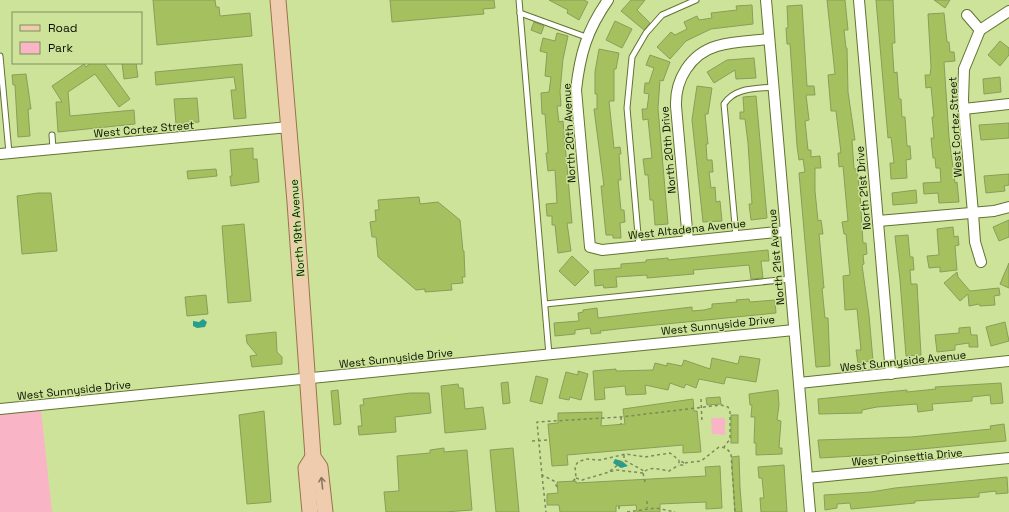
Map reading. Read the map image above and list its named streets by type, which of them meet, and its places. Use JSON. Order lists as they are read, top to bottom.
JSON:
{
  "streets": {
    "main road": ["North 19th Avenue"],
    "street": [
      "West Cortez Street",
      "North 20th Avenue",
      "North 20th Drive",
      "North 21st Drive",
      "West Altadena Avenue",
      "North 21st Avenue",
      "West Sunnyside Drive",
      "West Sunnyside Avenue",
      "West Poinsettia Drive"
    ]
  },
  "crossings": [
    ["West Cortez Street", "North 19th Avenue"],
    ["North 20th Avenue", "West Altadena Avenue"],
    ["North 20th Drive", "West Altadena Avenue"],
    ["North 20th Drive", "North 21st Avenue"],
    ["North 21st Drive", "West Sunnyside Avenue"],
    ["North 19th Avenue", "West Sunnyside Drive"],
    ["West Altadena Avenue", "North 21st Avenue"],
    ["North 21st Avenue", "West Sunnyside Drive"],
    ["North 21st Avenue", "West Sunnyside Avenue"],
    ["North 21st Avenue", "West Poinsettia Drive"]
  ],
  "legend": ["Road", "Park"]
}
